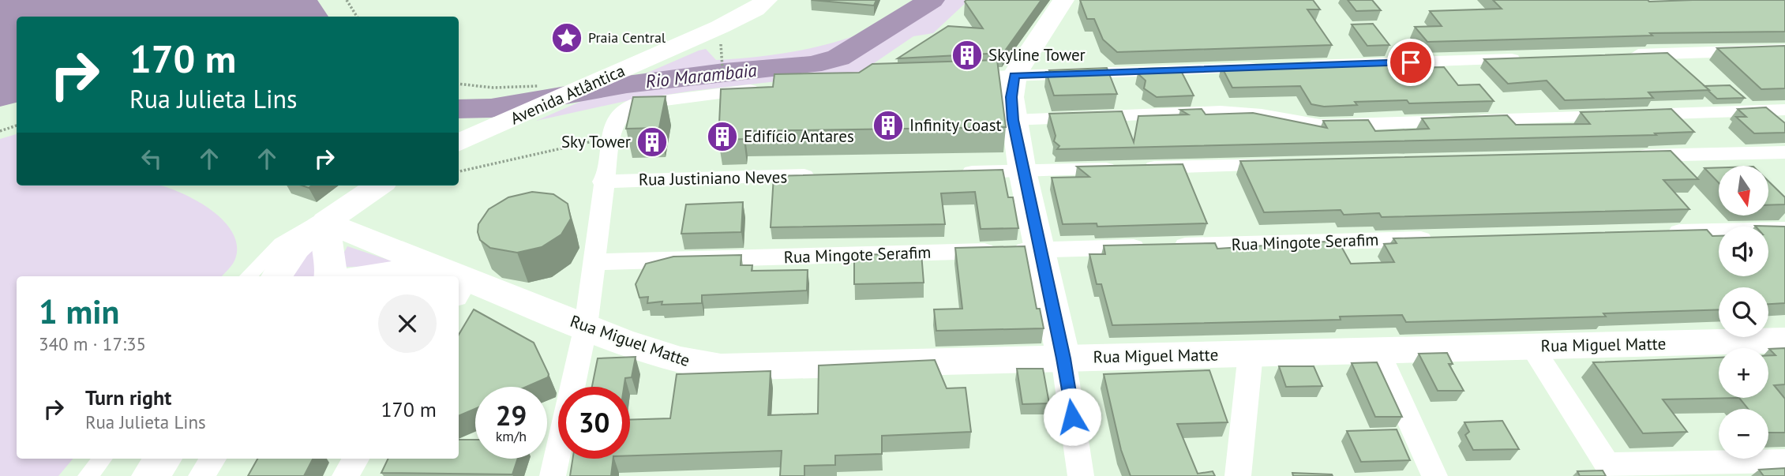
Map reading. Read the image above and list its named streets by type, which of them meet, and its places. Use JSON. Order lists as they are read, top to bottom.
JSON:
{
  "streets": {
    "main road": ["Avenida Atlântica", "Rua Miguel Matte"],
    "street": ["Rua Justiniano Neves", "Rua Mingote Serafim"]
  },
  "water": ["Rio Marambaia"],
  "places": {
    "place": ["Praia Central"],
    "building": [
      "Skyline Tower",
      "Infinity Coast",
      "Edifício Antares",
      "Sky Tower"
    ]
  },
  "north": "bottom",
  "page": {
    "turn": ["170 m", "Rua Julieta Lins"],
    "map_buttons": ["+", "−"],
    "heading": ["1 min", "340 m · 17:35"],
    "list": [
      {
        "name": "Turn right",
        "note": "Rua Julieta Lins",
        "value": "170 m"
      }
    ],
    "speed": "29 km/h",
    "limit": "30"
  }
}
